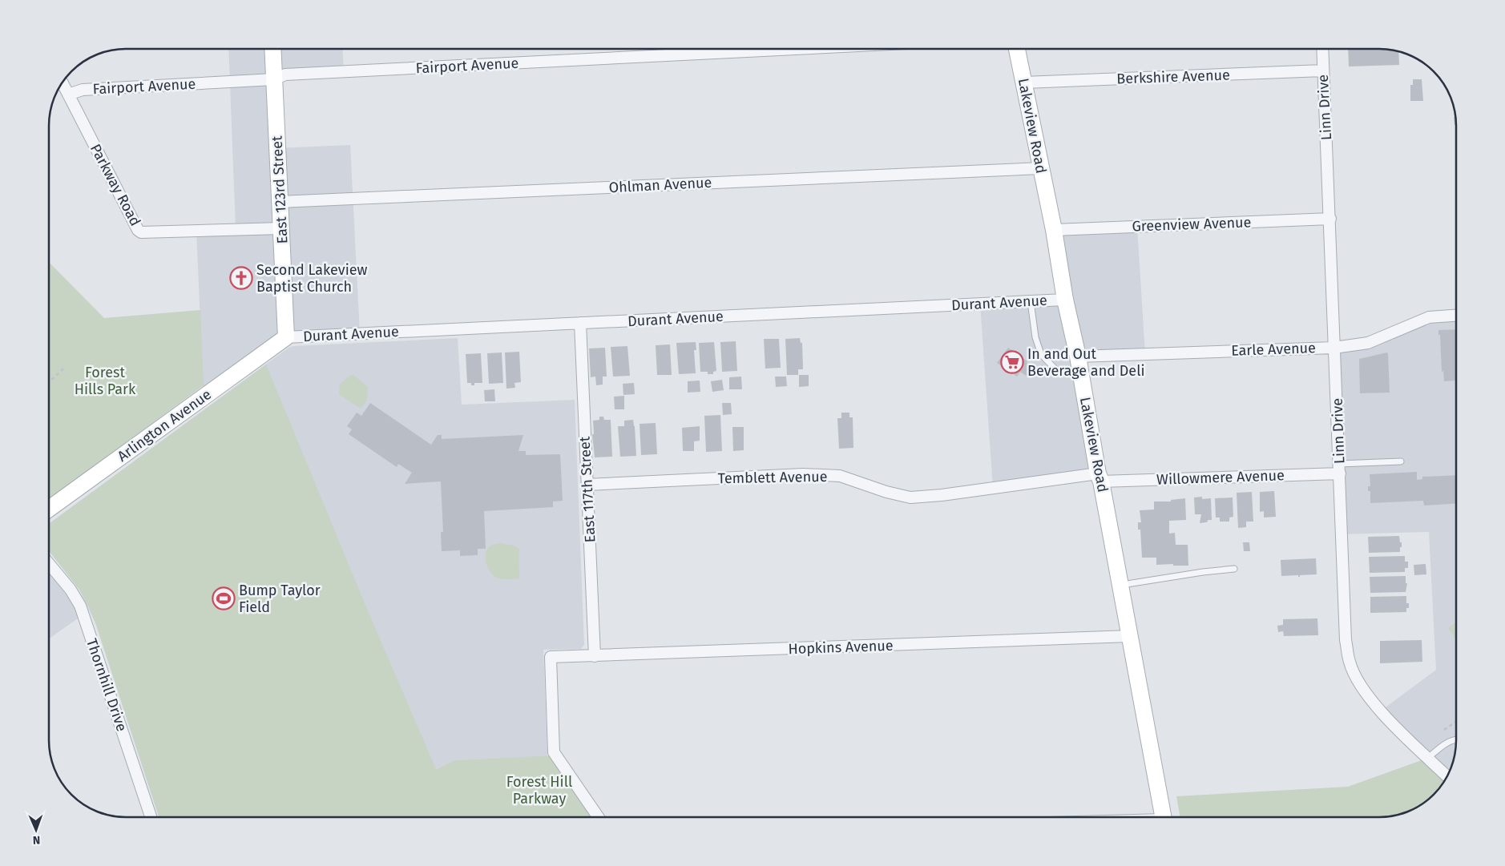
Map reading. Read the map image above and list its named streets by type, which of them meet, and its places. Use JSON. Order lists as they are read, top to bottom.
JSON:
{
  "streets": {
    "street": [
      "Fairport Avenue",
      "Berkshire Avenue",
      "Linn Drive",
      "Lakeview Road",
      "Parkway Road",
      "Ohlman Avenue",
      "East 123rd Street",
      "Greenview Avenue",
      "Durant Avenue",
      "Earle Avenue",
      "Arlington Avenue",
      "Temblett Avenue",
      "Willowmere Avenue",
      "East 117th Street",
      "Hopkins Avenue",
      "Thornhill Drive"
    ]
  },
  "crossings": [
    ["Fairport Avenue", "Parkway Road"],
    ["Fairport Avenue", "East 123rd Street"],
    ["Berkshire Avenue", "Linn Drive"],
    ["Berkshire Avenue", "Lakeview Road"],
    ["Linn Drive", "Greenview Avenue"],
    ["Linn Drive", "Earle Avenue"],
    ["Linn Drive", "Willowmere Avenue"],
    ["Lakeview Road", "Ohlman Avenue"],
    ["Lakeview Road", "Greenview Avenue"],
    ["Lakeview Road", "Durant Avenue"],
    ["Lakeview Road", "Earle Avenue"],
    ["Lakeview Road", "Temblett Avenue"],
    ["Lakeview Road", "Willowmere Avenue"],
    ["Lakeview Road", "Hopkins Avenue"],
    ["Parkway Road", "East 123rd Street"],
    ["Ohlman Avenue", "East 123rd Street"],
    ["East 123rd Street", "Durant Avenue"],
    ["East 123rd Street", "Arlington Avenue"],
    ["Durant Avenue", "Arlington Avenue"],
    ["Durant Avenue", "East 117th Street"],
    ["Temblett Avenue", "Willowmere Avenue"],
    ["Temblett Avenue", "East 117th Street"],
    ["East 117th Street", "Hopkins Avenue"]
  ],
  "parks": ["Forest Hills Park", "Forest Hill Parkway"],
  "places": {
    "church": ["Second Lakeview Baptist Church"],
    "supermarket": ["In and Out Beverage and Deli"],
    "sports": ["Bump Taylor Field"]
  },
  "north": "bottom"
}
